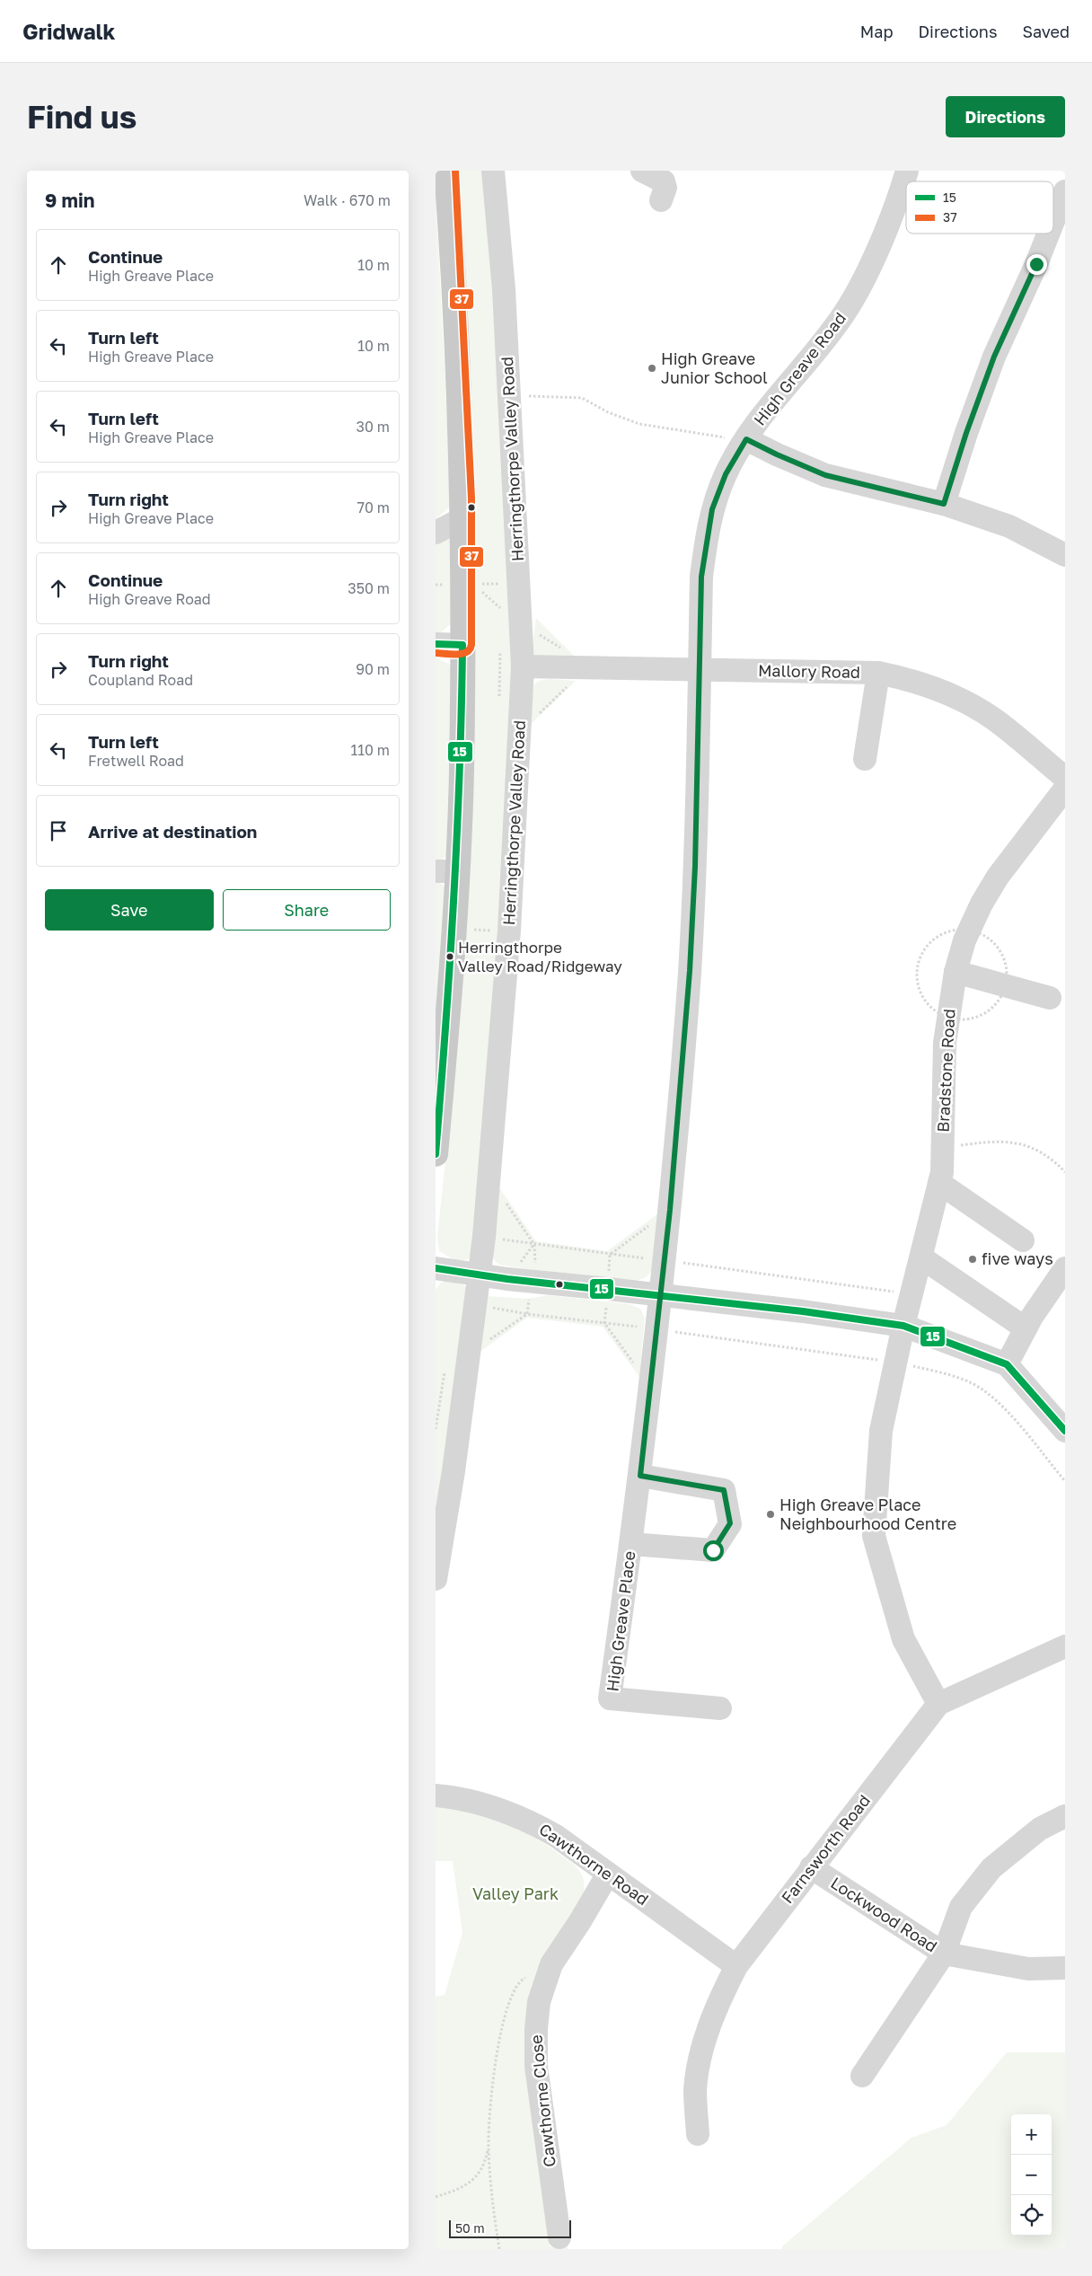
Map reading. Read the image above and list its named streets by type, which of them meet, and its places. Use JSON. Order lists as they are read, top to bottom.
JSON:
{
  "streets": {
    "street": [
      "High Greave Road",
      "Herringthorpe Valley Road",
      "Mallory Road",
      "Bradstone Road",
      "High Greave Place",
      "Farnsworth Road",
      "Cawthorne Road",
      "Lockwood Road",
      "Cawthorne Close"
    ]
  },
  "crossings": [
    ["High Greave Road", "Mallory Road"],
    ["High Greave Road", "High Greave Place"],
    ["Herringthorpe Valley Road", "Mallory Road"],
    ["Bradstone Road", "Farnsworth Road"],
    ["Farnsworth Road", "Cawthorne Road"],
    ["Farnsworth Road", "Lockwood Road"],
    ["Cawthorne Road", "Cawthorne Close"]
  ],
  "parks": ["Valley Park"],
  "places": [
    "High Greave Junior School",
    "Herringthorpe Valley Road/Ridgeway",
    "five ways",
    "High Greave Place Neighbourhood Centre"
  ],
  "lines": ["transit line 37", "transit line 15"],
  "legend": ["15", "37"],
  "scale_bar": "50 m",
  "page": {
    "header": "Gridwalk",
    "nav": ["Map", "Directions", "Saved"],
    "buttons": [
      "Directions",
      ["Save", "Share"]
    ],
    "title": "Find us",
    "heading": ["9 min", "Walk · 670 m"],
    "list": [
      ["Continue", "High Greave Place", "10 m"],
      ["Turn left", "High Greave Place", "10 m"],
      ["Turn left", "High Greave Place", "30 m"],
      ["Turn right", "High Greave Place", "70 m"],
      ["Continue", "High Greave Road", "350 m"],
      ["Turn right", "Coupland Road", "90 m"],
      ["Turn left", "Fretwell Road", "110 m"],
      "Arrive at destination"
    ],
    "map_buttons": ["+", "−"],
    "scale": "50 m"
  }
}
